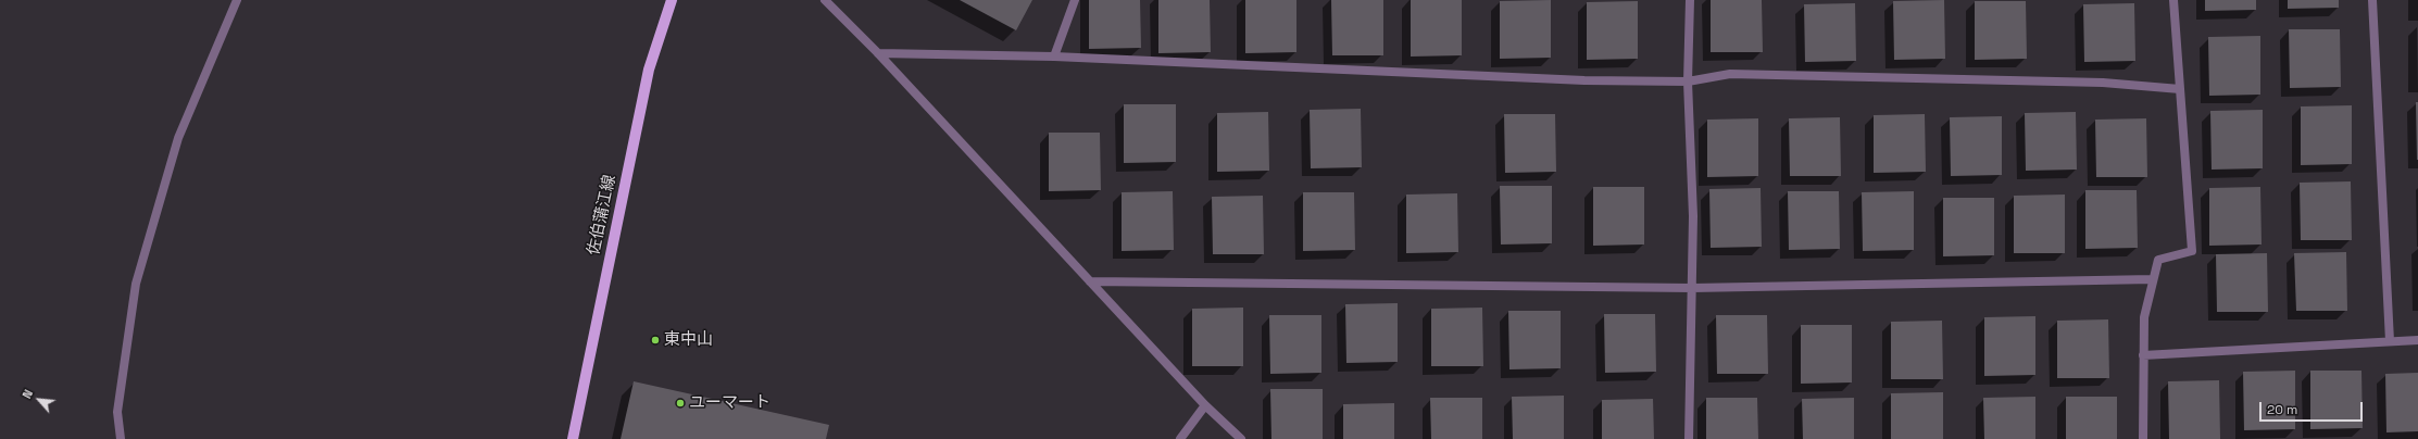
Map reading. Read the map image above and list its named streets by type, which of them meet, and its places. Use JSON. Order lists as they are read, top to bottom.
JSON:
{
  "streets": {
    "main road": ["佐伯蒲江線"]
  },
  "places": ["東中山", "ユーマート"],
  "scale_bar": "20 m",
  "north": "top left"
}
